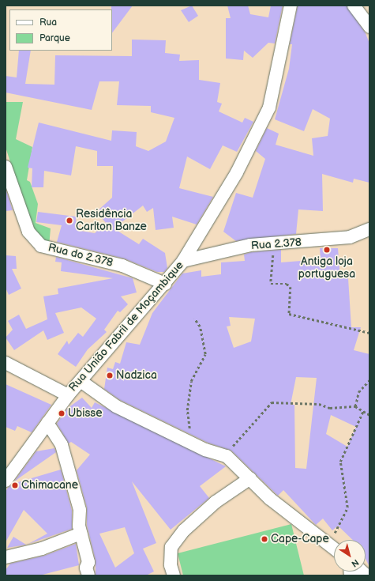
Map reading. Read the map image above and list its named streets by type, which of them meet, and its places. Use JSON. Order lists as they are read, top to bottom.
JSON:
{
  "streets": {
    "street": ["Rua 2.378", "Rua do 2.378", "Rua União Fabril de Moçambique"]
  },
  "crossings": [
    ["Rua 2.378", "Rua União Fabril de Moçambique"],
    ["Rua do 2.378", "Rua União Fabril de Moçambique"]
  ],
  "places": [
    "Residência Carlton Banze",
    "Antiga loja portuguesa",
    "Nadzica",
    "Ubisse",
    "Chimacane",
    "Cape-Cape"
  ],
  "legend": ["Rua", "Parque"],
  "north": "bottom right"
}
